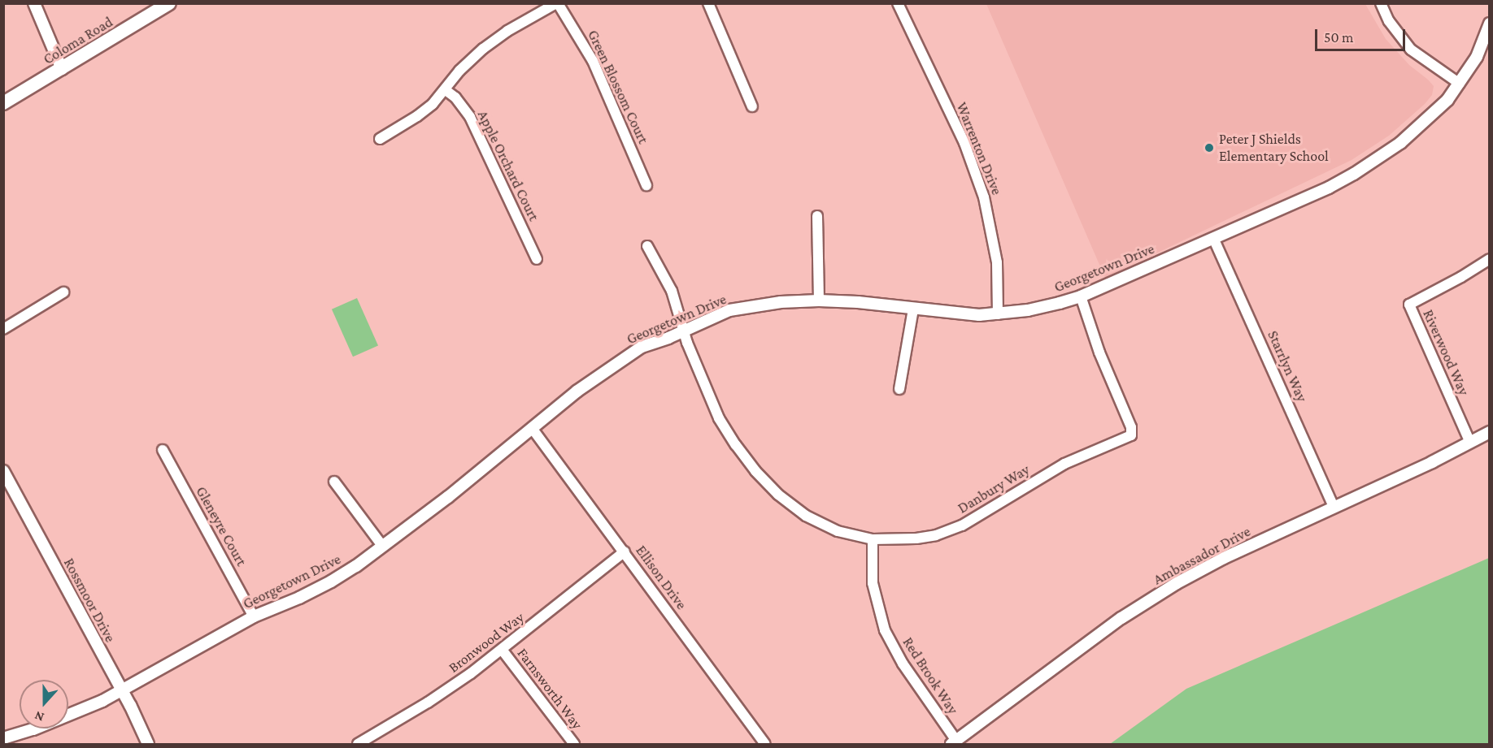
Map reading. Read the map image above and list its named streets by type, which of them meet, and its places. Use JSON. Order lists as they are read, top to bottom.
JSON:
{
  "streets": {
    "main road": ["Coloma Road"],
    "street": [
      "Green Blossom Court",
      "Warrenton Drive",
      "Apple Orchard Court",
      "Georgetown Drive",
      "Riverwood Way",
      "Starrlyn Way",
      "Danbury Way",
      "Gleneyre Court",
      "Ambassador Drive",
      "Ellison Drive",
      "Rossmoor Drive",
      "Bronwood Way",
      "Red Brook Way",
      "Farnsworth Way"
    ]
  },
  "crossings": [
    ["Warrenton Drive", "Georgetown Drive"],
    ["Georgetown Drive", "Starrlyn Way"],
    ["Georgetown Drive", "Danbury Way"],
    ["Georgetown Drive", "Gleneyre Court"],
    ["Georgetown Drive", "Ellison Drive"],
    ["Georgetown Drive", "Rossmoor Drive"],
    ["Riverwood Way", "Ambassador Drive"],
    ["Starrlyn Way", "Ambassador Drive"],
    ["Danbury Way", "Red Brook Way"],
    ["Ambassador Drive", "Red Brook Way"],
    ["Ellison Drive", "Bronwood Way"],
    ["Bronwood Way", "Farnsworth Way"]
  ],
  "places": ["Peter J Shields Elementary School"],
  "scale_bar": "50 m",
  "north": "bottom"
}
